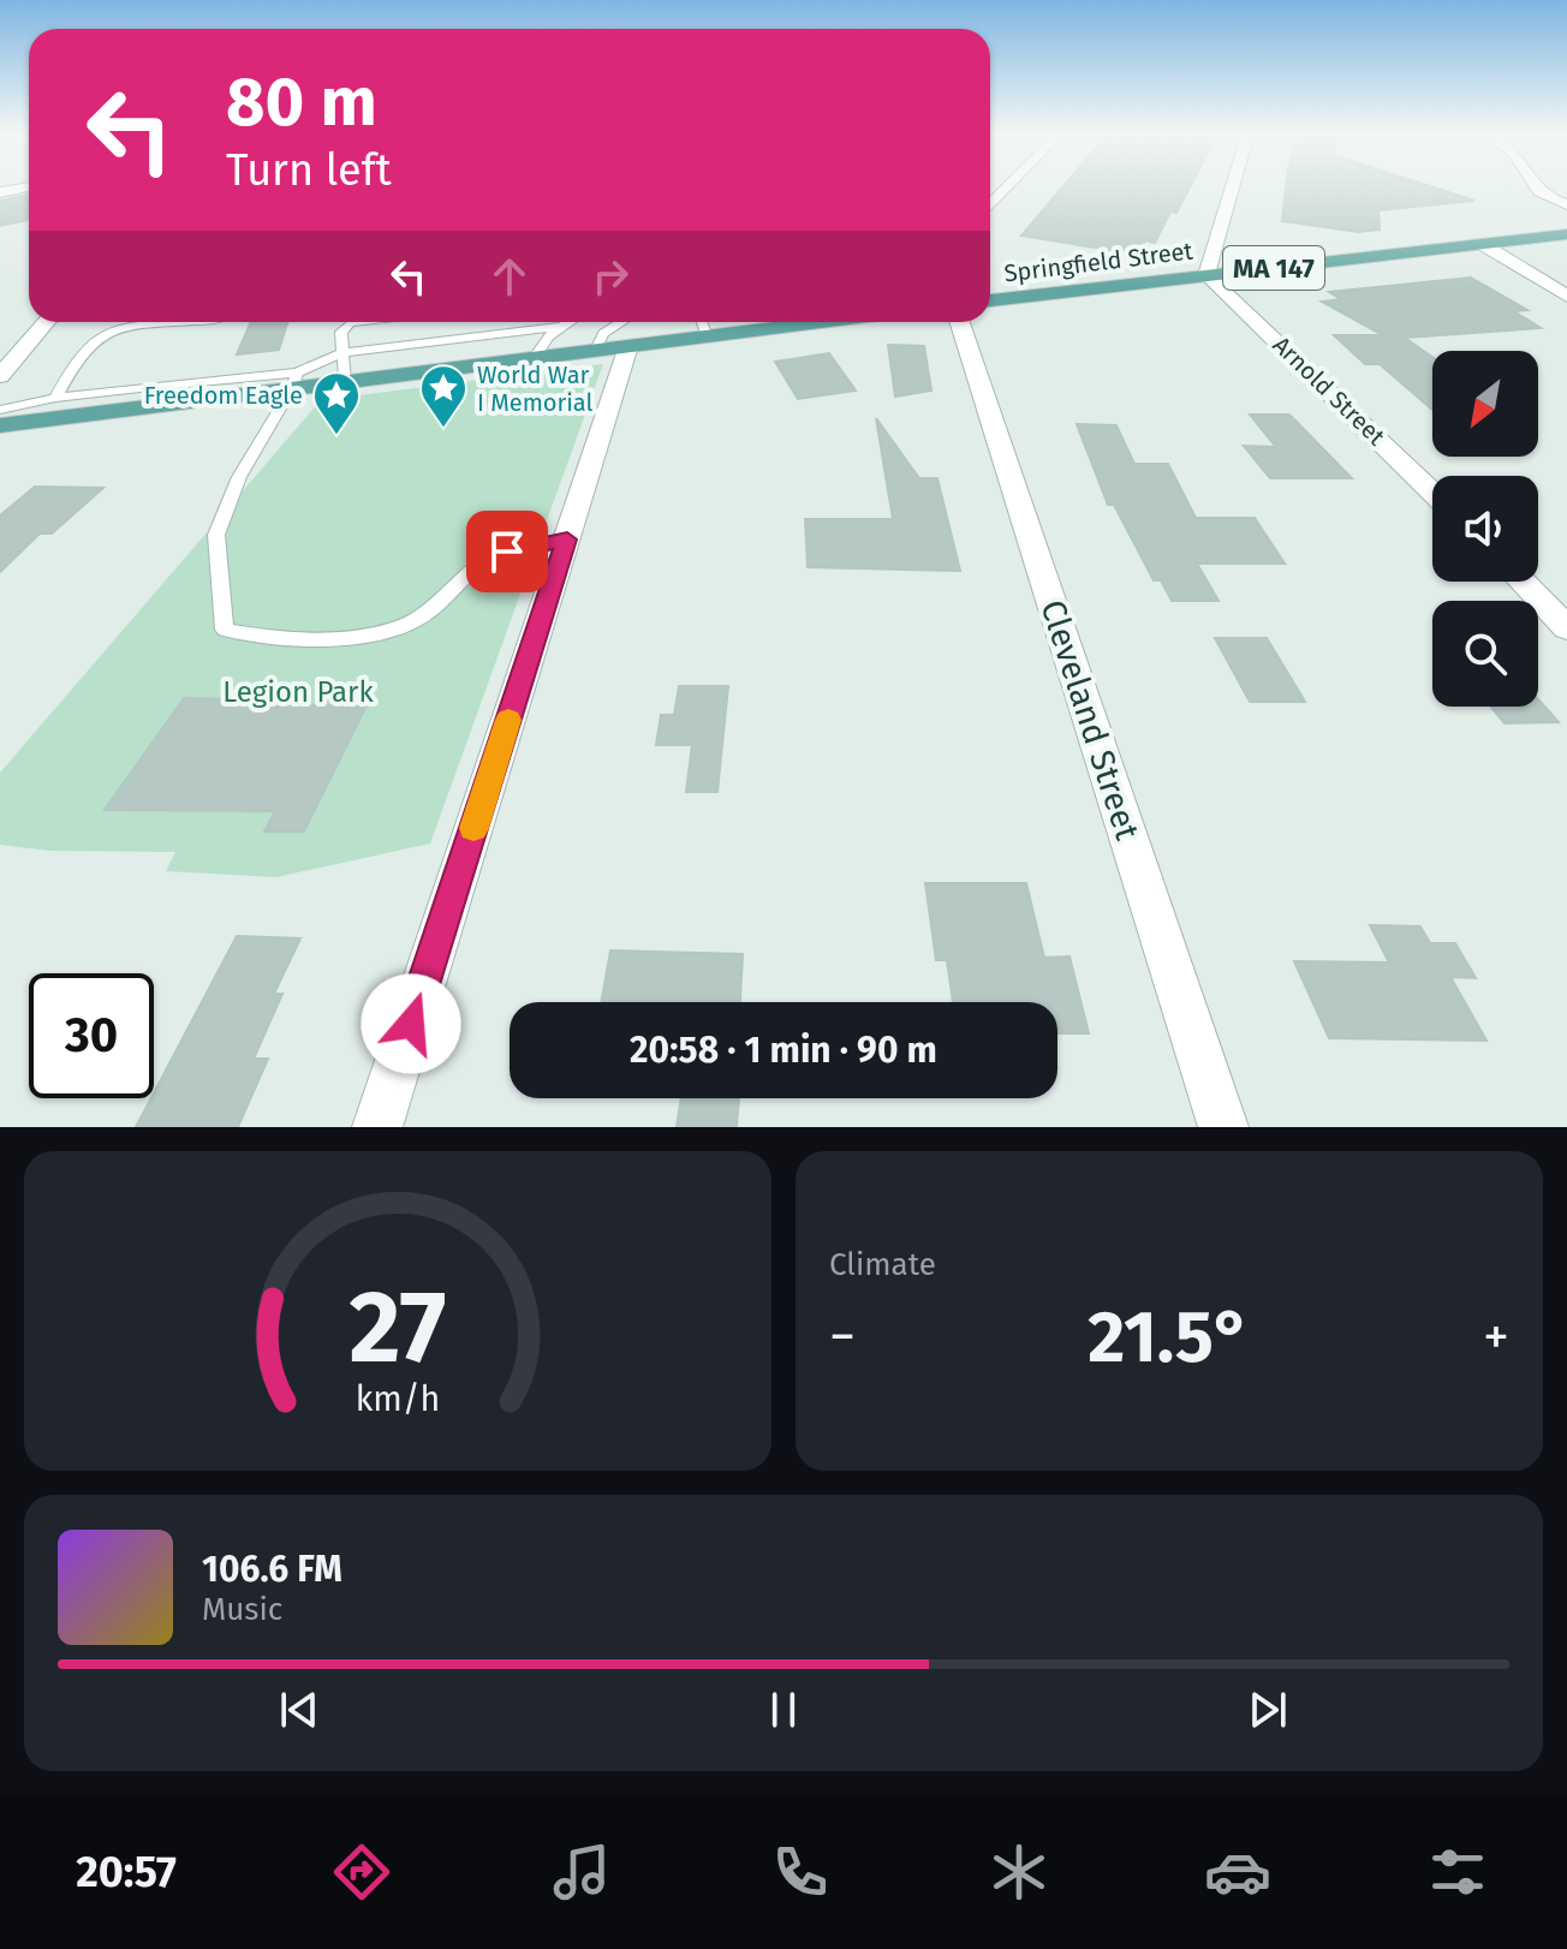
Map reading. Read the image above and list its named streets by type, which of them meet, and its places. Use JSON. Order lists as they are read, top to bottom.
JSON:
{
  "streets": {
    "main road": ["Springfield Street", "MA 147"],
    "street": ["Arnold Street", "Cleveland Street"]
  },
  "crossings": [
    ["Springfield Street", "Arnold Street"]
  ],
  "parks": ["Legion Park"],
  "places": {
    "place": ["World War I Memorial", "Freedom Eagle"]
  },
  "north": "bottom left",
  "page": {
    "turn": ["80 m", "Turn left"],
    "limit": "30",
    "trip": "20:58 · 1 min · 90 m",
    "tile": "Climate",
    "heat": ["−", "21.5°", "+"],
    "song": ["106.6 FM", "Music"],
    "tabs": "20:57",
    "gauge": ["27", "km/h"]
  }
}
